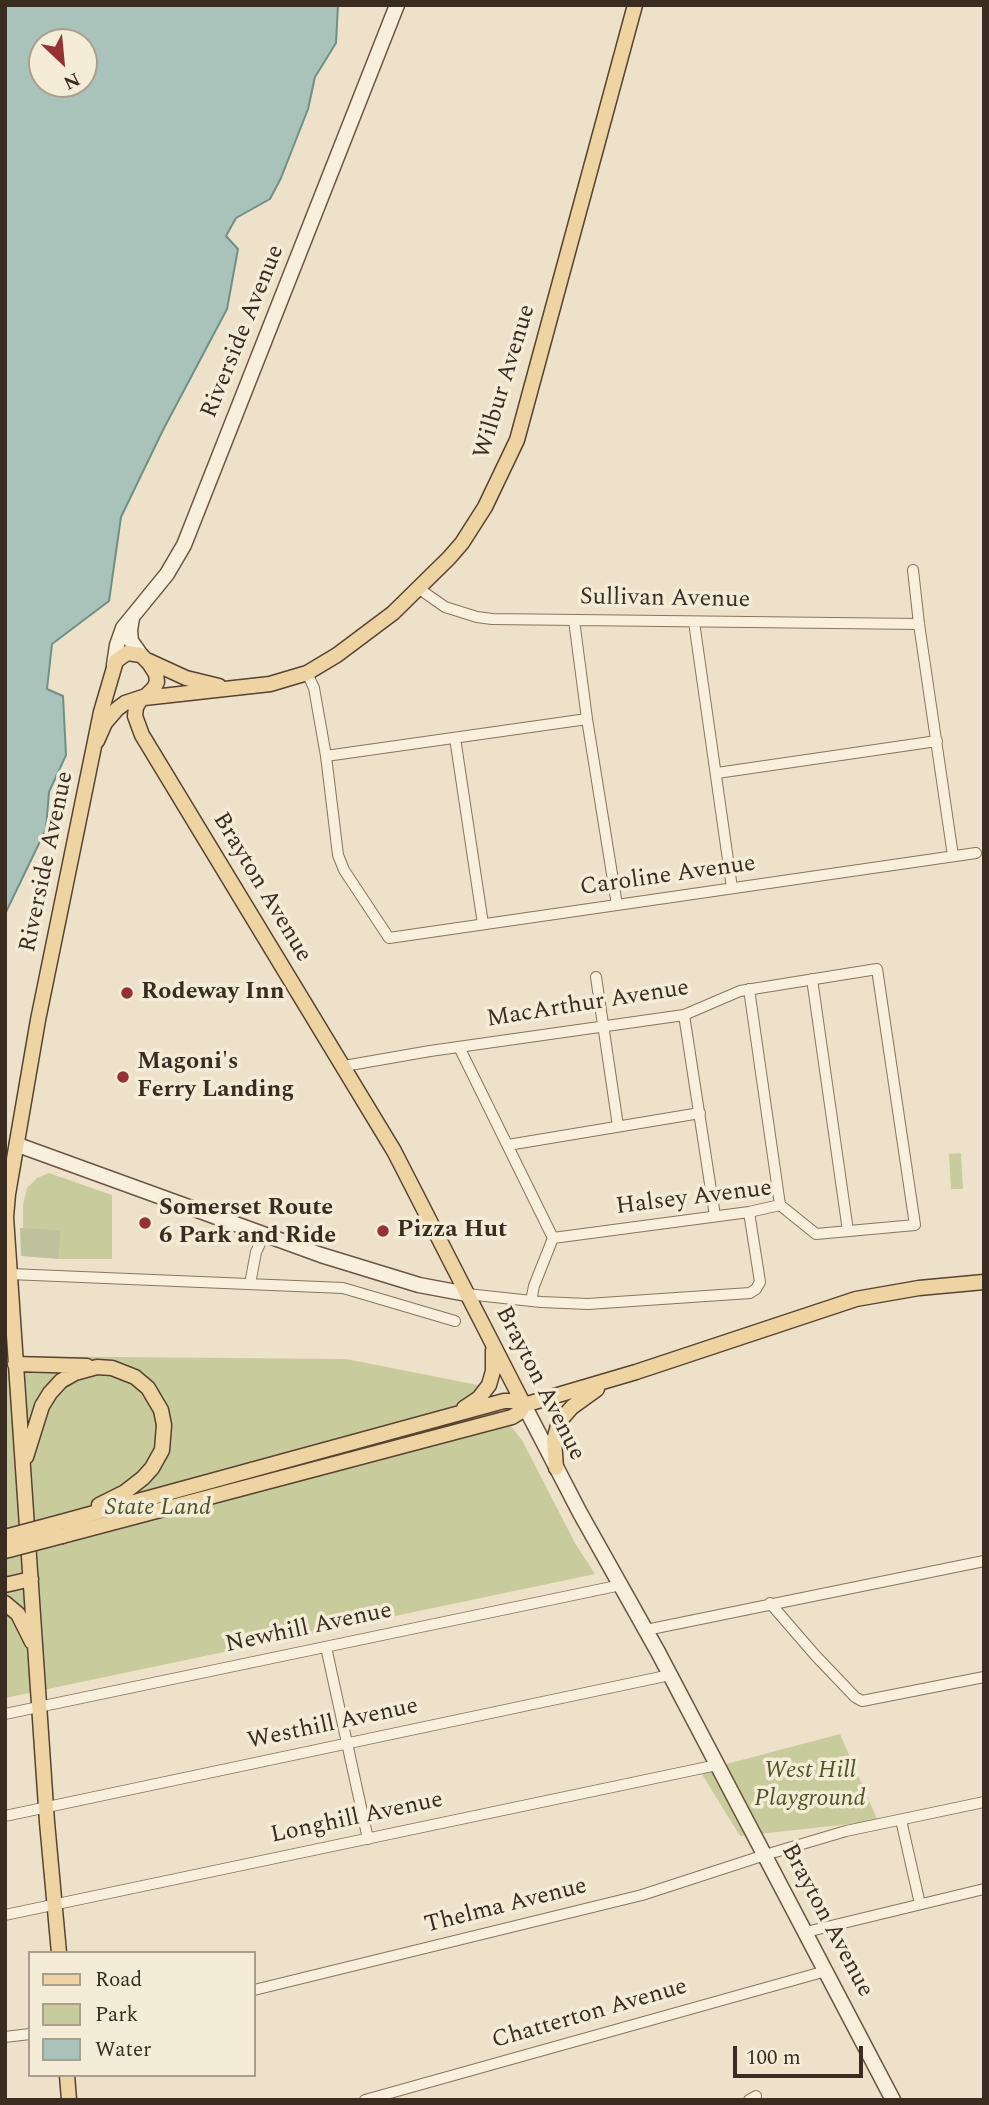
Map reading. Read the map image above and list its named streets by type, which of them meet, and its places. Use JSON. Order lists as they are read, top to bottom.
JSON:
{
  "streets": {
    "main road": ["Riverside Avenue", "Wilbur Avenue", "Brayton Avenue"],
    "street": [
      "Sullivan Avenue",
      "Caroline Avenue",
      "MacArthur Avenue",
      "Halsey Avenue",
      "Newhill Avenue",
      "Westhill Avenue",
      "Longhill Avenue",
      "Thelma Avenue",
      "Chatterton Avenue"
    ]
  },
  "crossings": [
    ["Riverside Avenue", "Wilbur Avenue"],
    ["Riverside Avenue", "Brayton Avenue"],
    ["Riverside Avenue", "Newhill Avenue"],
    ["Riverside Avenue", "Westhill Avenue"],
    ["Riverside Avenue", "Longhill Avenue"],
    ["Wilbur Avenue", "Sullivan Avenue"],
    ["Wilbur Avenue", "Brayton Avenue"],
    ["Brayton Avenue", "MacArthur Avenue"],
    ["Brayton Avenue", "Newhill Avenue"],
    ["Brayton Avenue", "Westhill Avenue"],
    ["Brayton Avenue", "Longhill Avenue"],
    ["Brayton Avenue", "Thelma Avenue"],
    ["Brayton Avenue", "Chatterton Avenue"],
    ["MacArthur Avenue", "Halsey Avenue"]
  ],
  "parks": ["State Land", "West Hill Playground"],
  "places": [
    "Rodeway Inn",
    "Magoni's Ferry Landing",
    "Somerset Route 6 Park and Ride",
    "Pizza Hut"
  ],
  "legend": ["Road", "Park", "Water"],
  "scale_bar": "100 m",
  "north": "bottom right"
}
